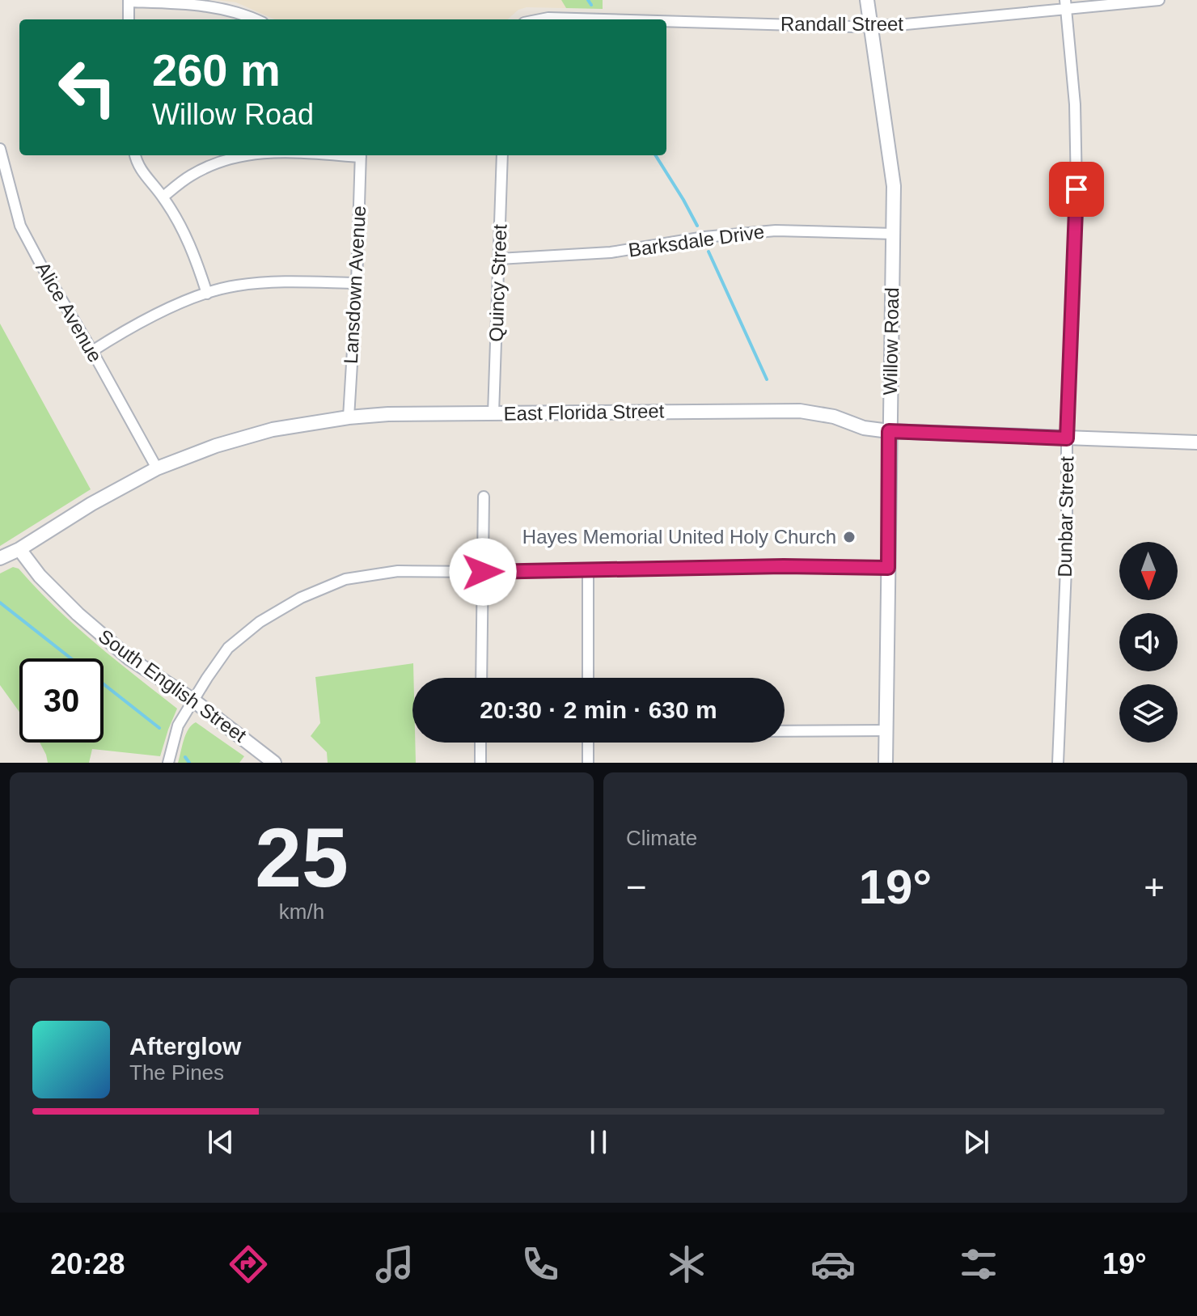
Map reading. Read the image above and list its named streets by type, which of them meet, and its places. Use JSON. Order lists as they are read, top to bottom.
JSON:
{
  "streets": {
    "main road": ["Willow Road", "East Florida Street", "South English Street"],
    "street": [
      "Randall Street",
      "Barksdale Drive",
      "Quincy Street",
      "Lansdown Avenue",
      "Alice Avenue",
      "Dunbar Street"
    ]
  },
  "crossings": [
    ["Randall Street", "Willow Road"],
    ["Randall Street", "Dunbar Street"],
    ["Barksdale Drive", "Quincy Street"],
    ["Barksdale Drive", "Willow Road"],
    ["Quincy Street", "East Florida Street"],
    ["Lansdown Avenue", "East Florida Street"],
    ["Alice Avenue", "East Florida Street"],
    ["Willow Road", "East Florida Street"],
    ["East Florida Street", "Dunbar Street"],
    ["East Florida Street", "South English Street"]
  ],
  "places": ["Hayes Memorial United Holy Church"],
  "north": "bottom",
  "page": {
    "turn": ["260 m", "Willow Road"],
    "limit": "30",
    "trip": "20:30 · 2 min · 630 m",
    "tile": [
      ["25", "km/h"],
      "Climate"
    ],
    "heat": ["−", "19°", "+"],
    "song": ["Afterglow", "The Pines"],
    "tabs": ["20:28", "19°"]
  }
}
